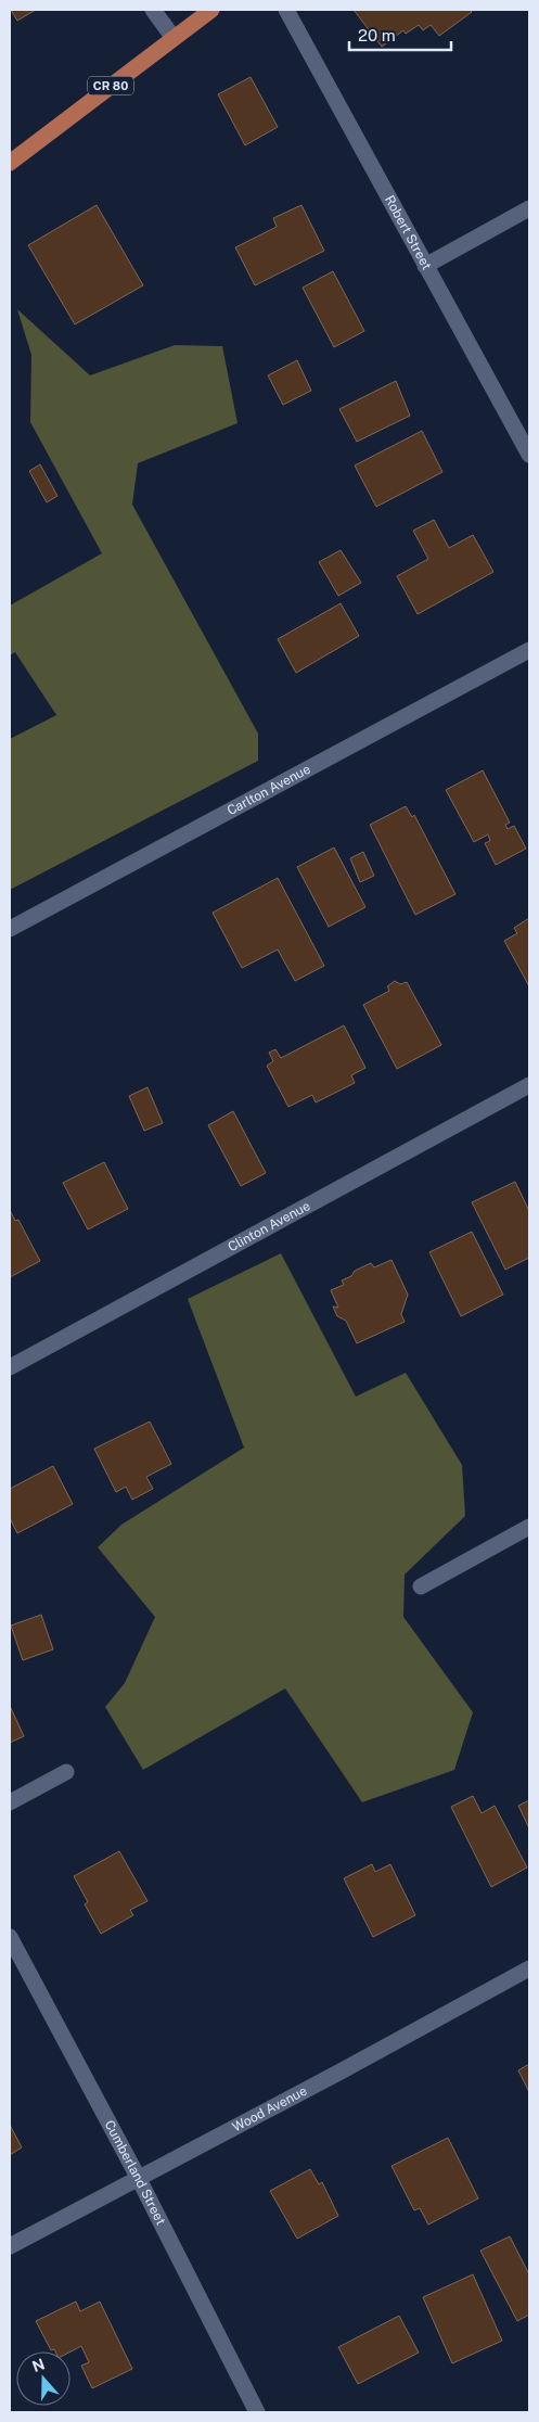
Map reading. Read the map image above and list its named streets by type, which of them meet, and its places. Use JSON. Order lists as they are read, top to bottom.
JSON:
{
  "streets": {
    "main road": ["CR 80"],
    "street": [
      "Robert Street",
      "Carlton Avenue",
      "Clinton Avenue",
      "Wood Avenue",
      "Cumberland Street"
    ]
  },
  "crossings": [
    ["Wood Avenue", "Cumberland Street"]
  ],
  "scale_bar": "20 m",
  "north": "top"
}
